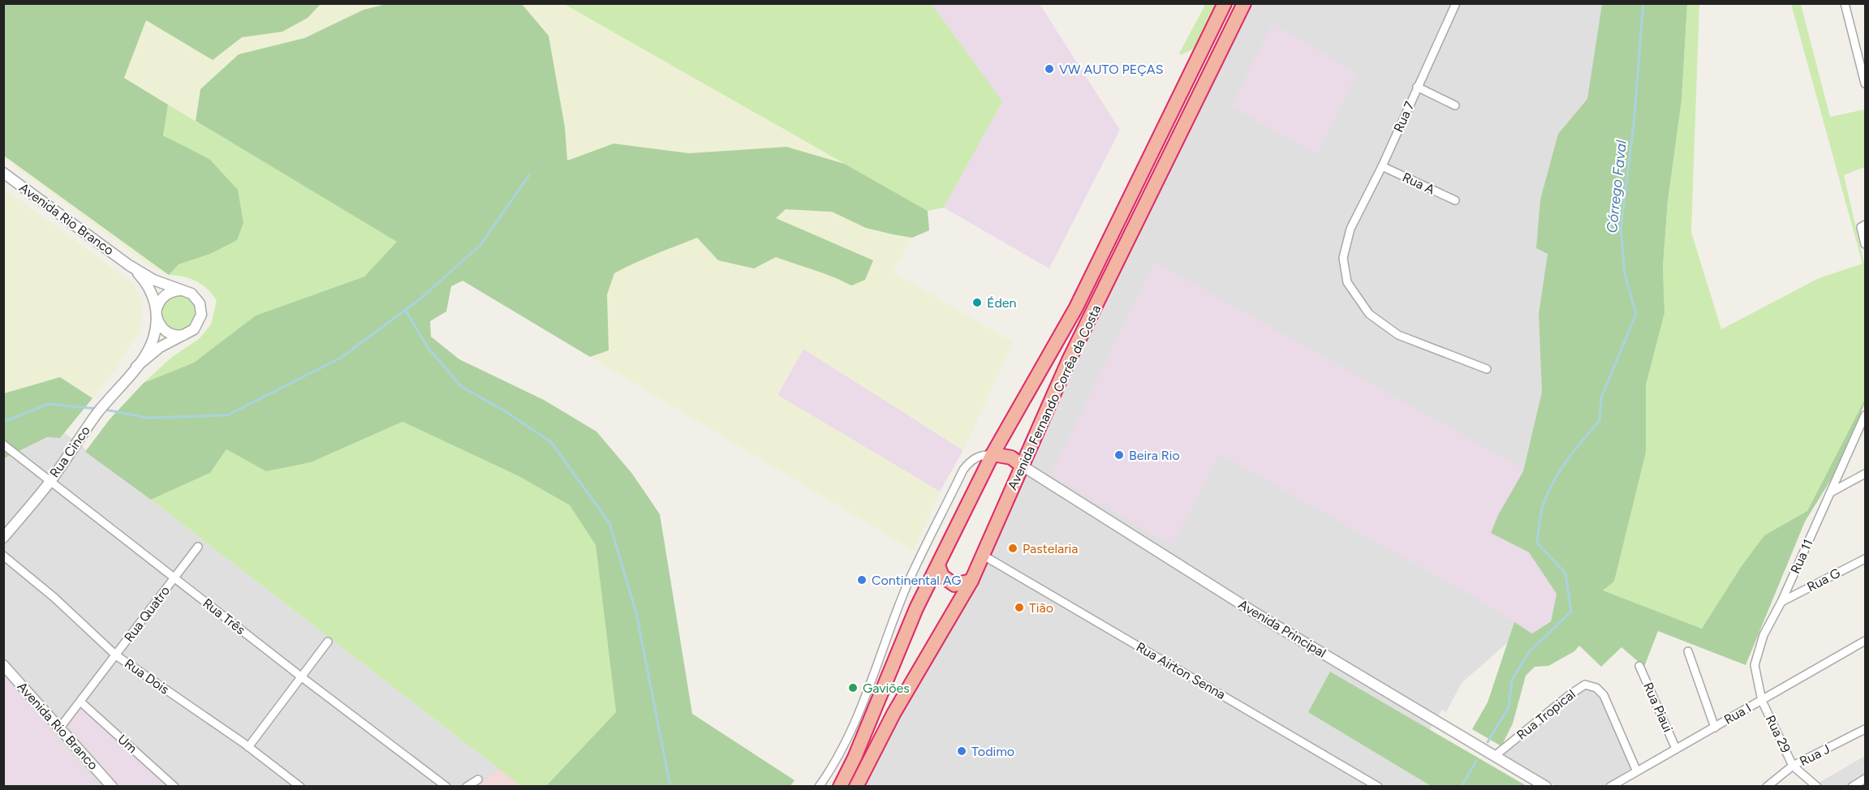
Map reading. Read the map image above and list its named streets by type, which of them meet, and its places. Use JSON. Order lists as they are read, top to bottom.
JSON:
{
  "streets": {
    "highway": ["Avenida Fernando Corrêa da Costa"],
    "street": [
      "Rua 7",
      "Rua A",
      "Avenida Rio Branco",
      "Rua Cinco",
      "Rua 11",
      "Rua G",
      "Rua Quatro",
      "Rua Três",
      "Avenida Principal",
      "Rua Airton Senna",
      "Rua Dois",
      "Rua Piaui",
      "Rua I",
      "Rua Tropical",
      "Rua 29",
      "Um",
      "Rua J"
    ]
  },
  "crossings": [
    ["Rua 7", "Rua A"],
    ["Avenida Rio Branco", "Rua Quatro"],
    ["Avenida Fernando Corrêa da Costa", "Avenida Principal"],
    ["Avenida Fernando Corrêa da Costa", "Rua Airton Senna"],
    ["Rua Cinco", "Rua Três"],
    ["Rua 11", "Rua G"],
    ["Rua 11", "Rua I"],
    ["Rua 11", "Rua 29"],
    ["Rua Quatro", "Rua Três"],
    ["Rua Quatro", "Rua Dois"],
    ["Rua Quatro", "Um"],
    ["Avenida Principal", "Rua Tropical"],
    ["Rua Piaui", "Rua I"],
    ["Rua I", "Rua Tropical"],
    ["Rua I", "Rua 29"],
    ["Rua 29", "Rua J"]
  ],
  "water": ["Córrego Faval"],
  "places": [
    "VW AUTO PEÇAS",
    "Éden",
    "Beira Rio",
    "Pastelaria",
    "Continental AG",
    "Tião",
    "Gaviões",
    "Todimo"
  ]
}
